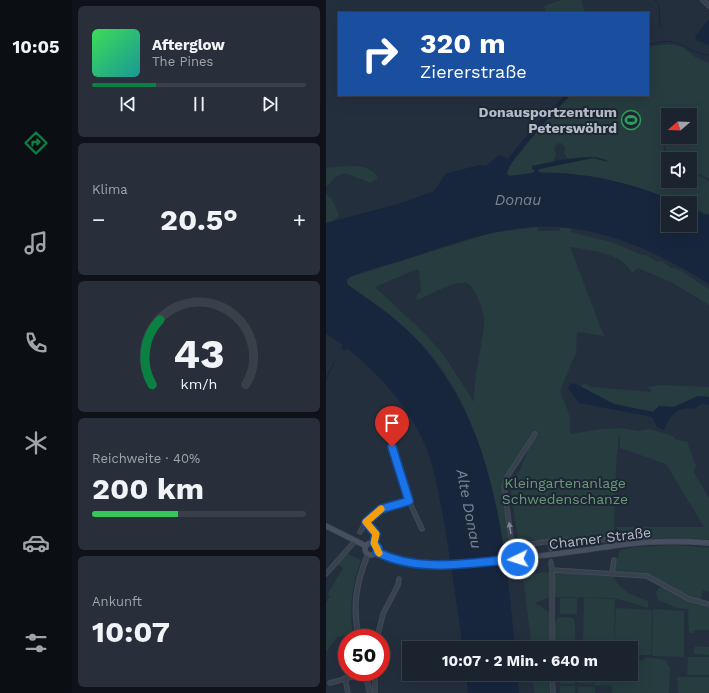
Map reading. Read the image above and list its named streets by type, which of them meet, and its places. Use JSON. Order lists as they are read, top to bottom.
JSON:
{
  "streets": {
    "main road": ["Chamer Straße"]
  },
  "water": ["Donau", "Alte Donau"],
  "parks": ["Kleingartenanlage Schwedenschanze"],
  "places": {
    "sports": ["Donausportzentrum Peterswöhrd"]
  },
  "north": "left",
  "page": {
    "tabs": "10:05",
    "turn": ["320 m", "Ziererstraße"],
    "song": ["Afterglow", "The Pines"],
    "tile": [
      "Klima",
      ["Reichweite · 40%", "200 km"],
      ["Ankunft", "10:07"]
    ],
    "heat": ["−", "20.5°", "+"],
    "limit": "50",
    "trip": "10:07 · 2 Min. · 640 m",
    "gauge": ["43", "km/h"]
  }
}
